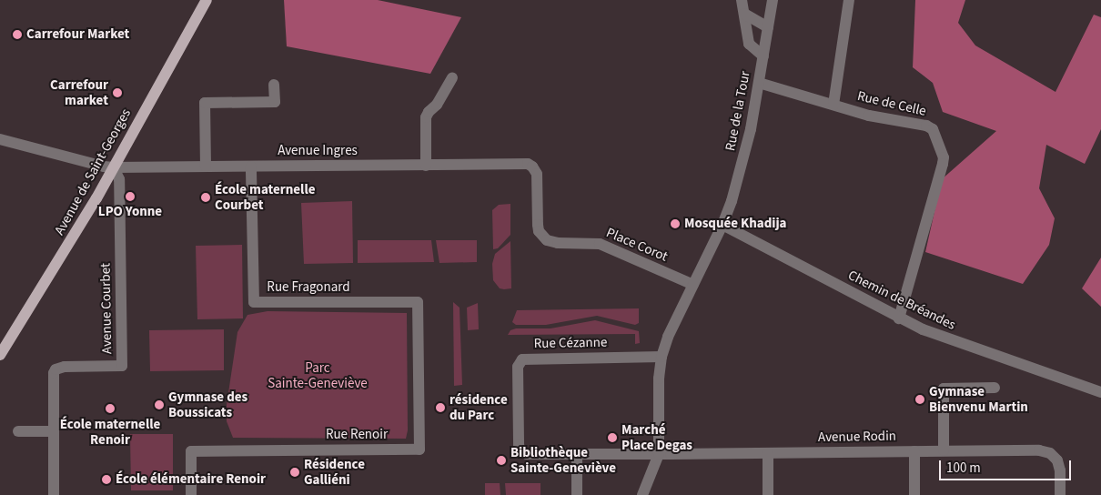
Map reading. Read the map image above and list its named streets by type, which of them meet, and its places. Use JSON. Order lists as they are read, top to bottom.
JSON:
{
  "streets": {
    "main road": ["Avenue de Saint-Georges"],
    "street": [
      "Rue de Celle",
      "Rue de la Tour",
      "Avenue Ingres",
      "Place Corot",
      "Rue Fragonard",
      "Chemin de Bréandes",
      "Avenue Courbet",
      "Rue Cézanne",
      "Rue Renoir",
      "Avenue Rodin"
    ]
  },
  "crossings": [
    ["Rue de Celle", "Rue de la Tour"],
    ["Rue de Celle", "Chemin de Bréandes"],
    ["Rue de la Tour", "Place Corot"],
    ["Rue de la Tour", "Chemin de Bréandes"],
    ["Rue de la Tour", "Rue Cézanne"],
    ["Rue de la Tour", "Avenue Rodin"],
    ["Avenue Ingres", "Avenue de Saint-Georges"],
    ["Avenue Ingres", "Place Corot"],
    ["Avenue Ingres", "Rue Fragonard"],
    ["Avenue Ingres", "Avenue Courbet"],
    ["Avenue de Saint-Georges", "Avenue Courbet"],
    ["Rue Fragonard", "Rue Renoir"],
    ["Rue Cézanne", "Avenue Rodin"]
  ],
  "parks": ["Parc Sainte-Geneviève"],
  "places": [
    "Carrefour Market",
    "Carrefour market",
    "LPO Yonne",
    "École maternelle Courbet",
    "Mosquée Khadija",
    "Gymnase Bienvenu Martin",
    "Gymnase des Boussicats",
    "résidence du Parc",
    "École maternelle Renoir",
    "Marché Place Degas",
    "Bibliothèque Sainte-Geneviève",
    "Résidence Galliéni",
    "École élémentaire Renoir"
  ],
  "scale_bar": "100 m"
}
